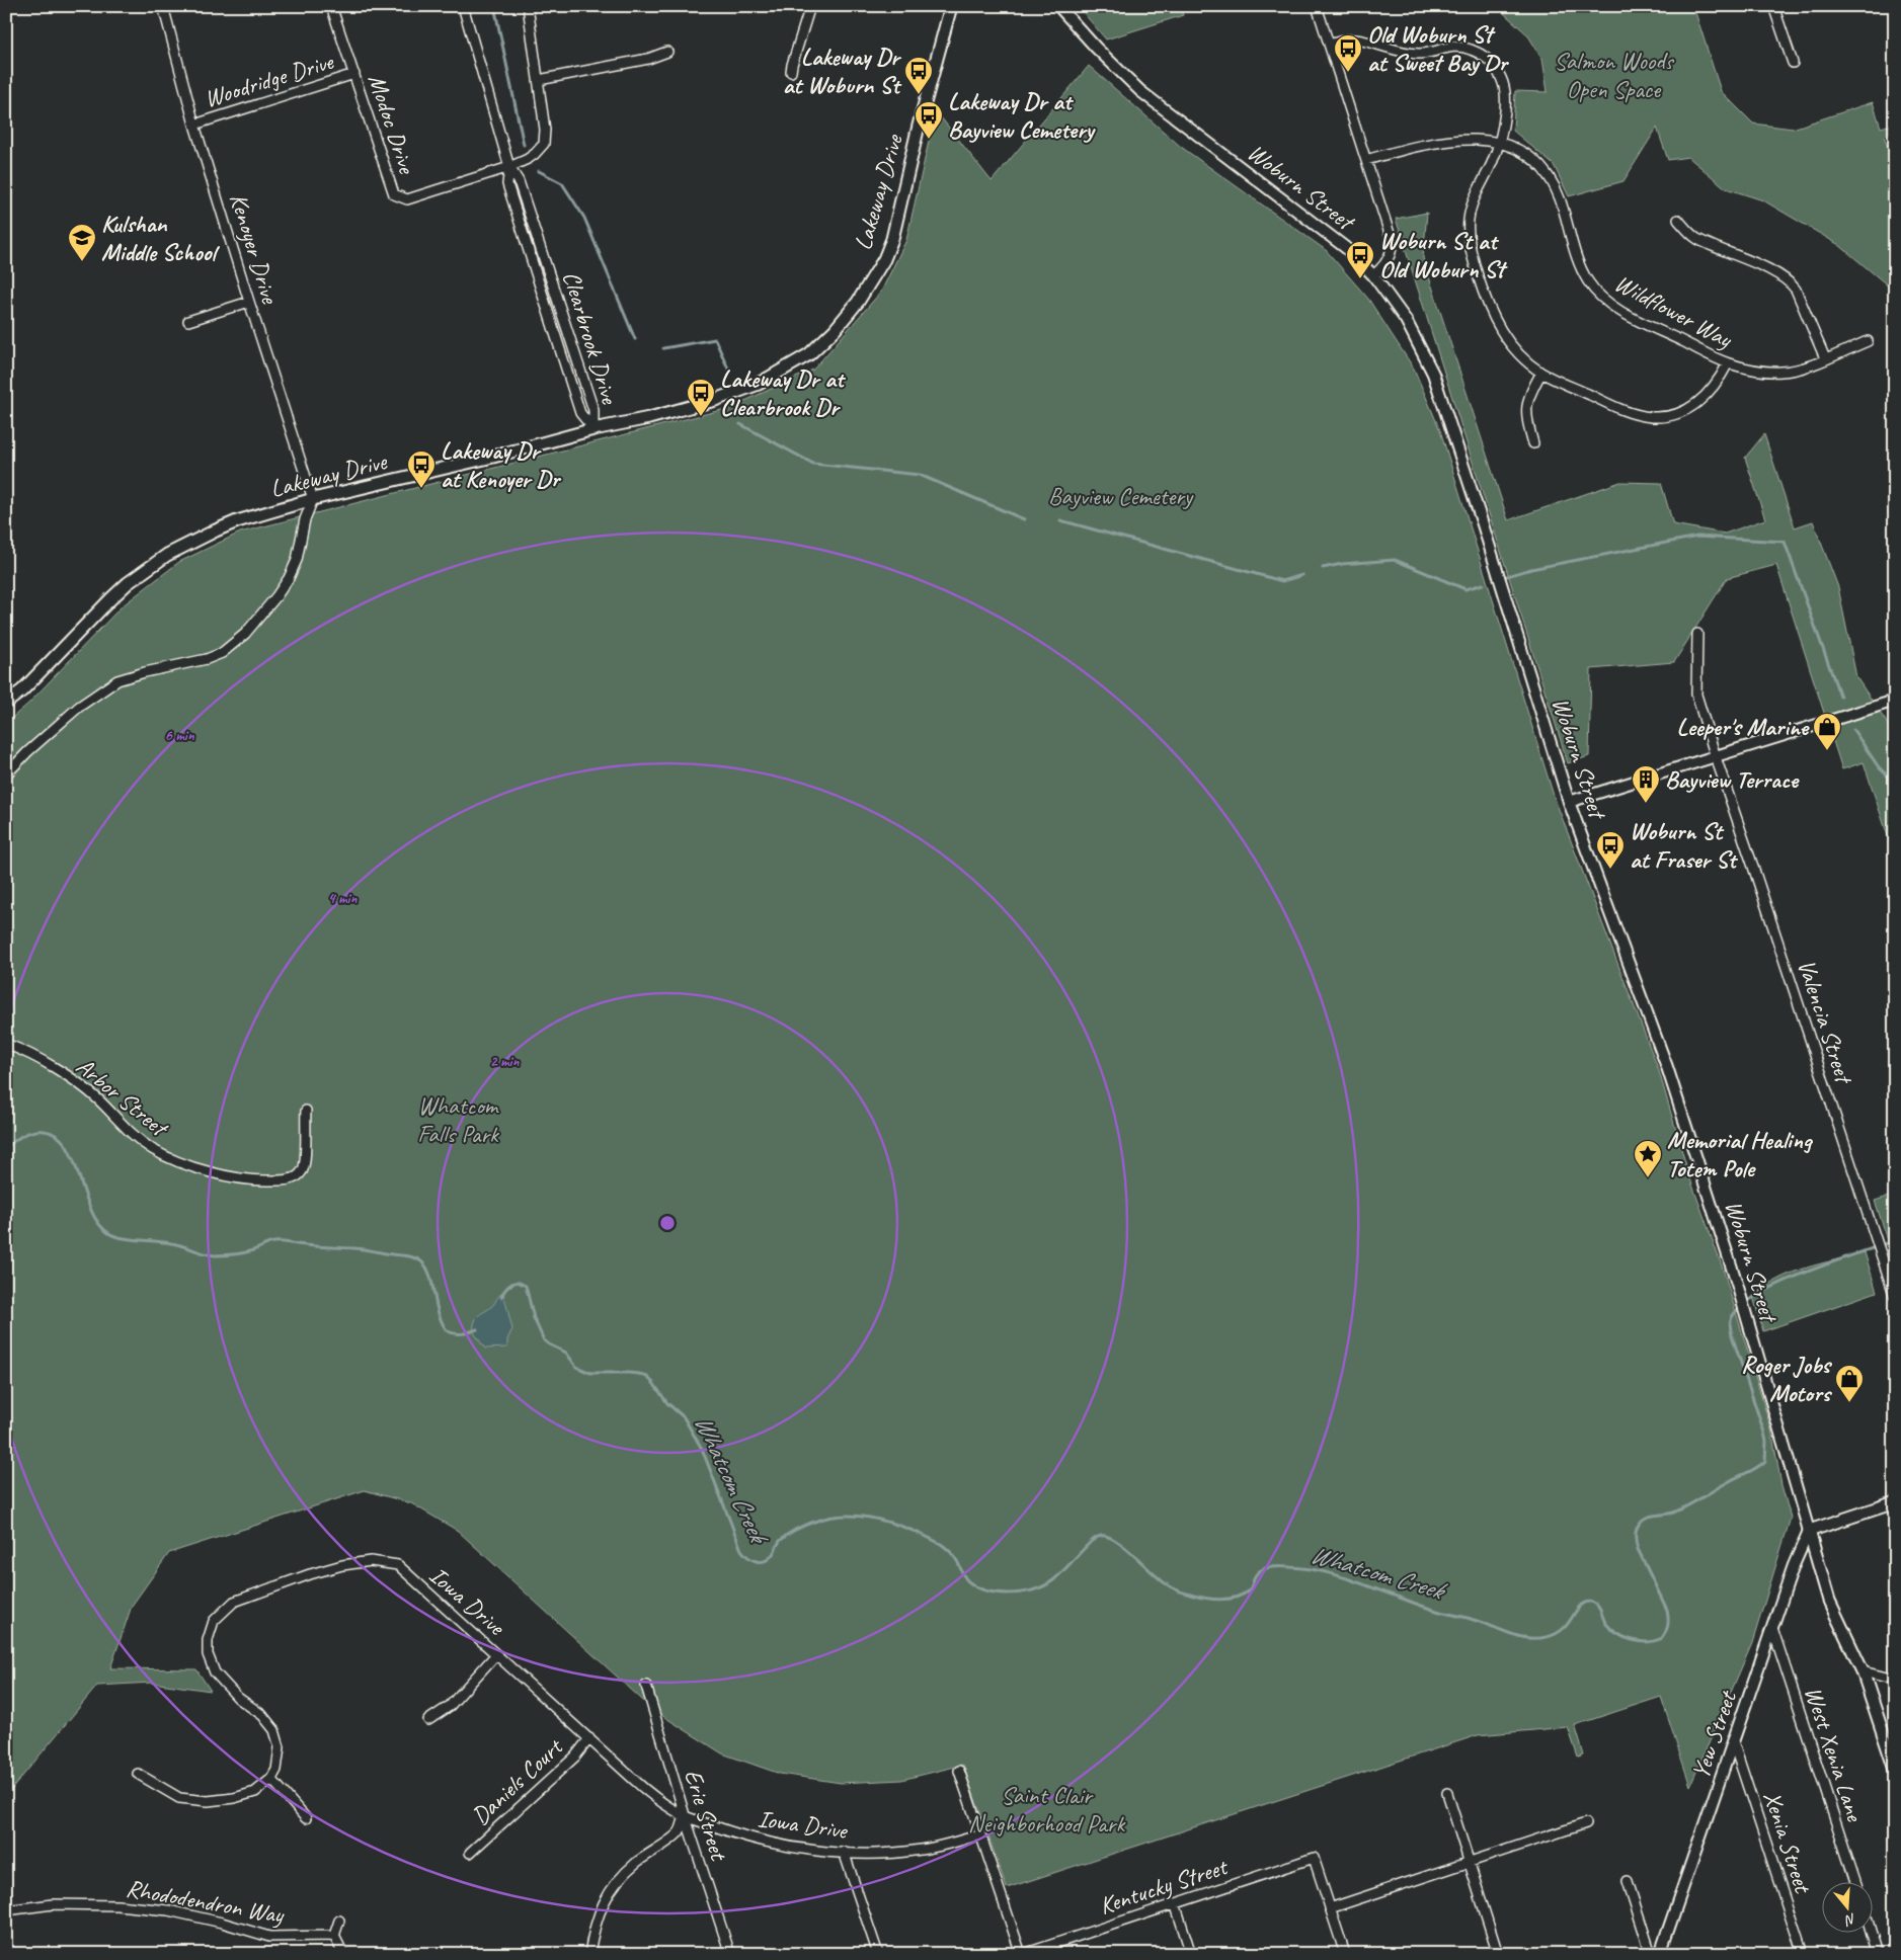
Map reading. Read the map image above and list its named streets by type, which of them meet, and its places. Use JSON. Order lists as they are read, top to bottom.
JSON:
{
  "streets": {
    "main road": ["Woburn Street", "Lakeway Drive"],
    "street": [
      "Woodridge Drive",
      "Modoc Drive",
      "Kenoyer Drive",
      "Wildflower Way",
      "Clearbrook Drive",
      "Valencia Street",
      "Arbor Street",
      "Iowa Drive",
      "Yew Street",
      "West Xenia Lane",
      "Daniels Court",
      "Erie Street",
      "Xenia Street",
      "Kentucky Street",
      "Rhododendron Way"
    ]
  },
  "crossings": [
    ["Woodridge Drive", "Modoc Drive"],
    ["Woodridge Drive", "Kenoyer Drive"],
    ["Modoc Drive", "Clearbrook Drive"],
    ["Woburn Street", "Yew Street"],
    ["Lakeway Drive", "Kenoyer Drive"],
    ["Lakeway Drive", "Clearbrook Drive"],
    ["Iowa Drive", "Daniels Court"],
    ["Iowa Drive", "Erie Street"],
    ["Yew Street", "West Xenia Lane"],
    ["Yew Street", "Xenia Street"]
  ],
  "water": ["Whatcom Creek"],
  "parks": [
    "Salmon Woods Open Space",
    "Bayview Cemetery",
    "Whatcom Falls Park",
    "Saint Clair Neighborhood Park"
  ],
  "places": {
    "bus stop": [
      "Old Woburn St at Sweet Bay Dr",
      "Lakeway Dr at Woburn St",
      "Lakeway Dr at Bayview Cemetery",
      "Woburn St at Old Woburn St",
      "Lakeway Dr at Clearbrook Dr",
      "Lakeway Dr at Kenoyer Dr",
      "Woburn St at Fraser St"
    ],
    "school or university": ["Kulshan Middle School"],
    "shop": ["Leeper's Marine", "Roger Jobs Motors"],
    "building": ["Bayview Terrace"],
    "place": ["Memorial Healing Totem Pole"]
  },
  "north": "bottom",
  "rings": ["6 min", "4 min", "2 min"]
}
